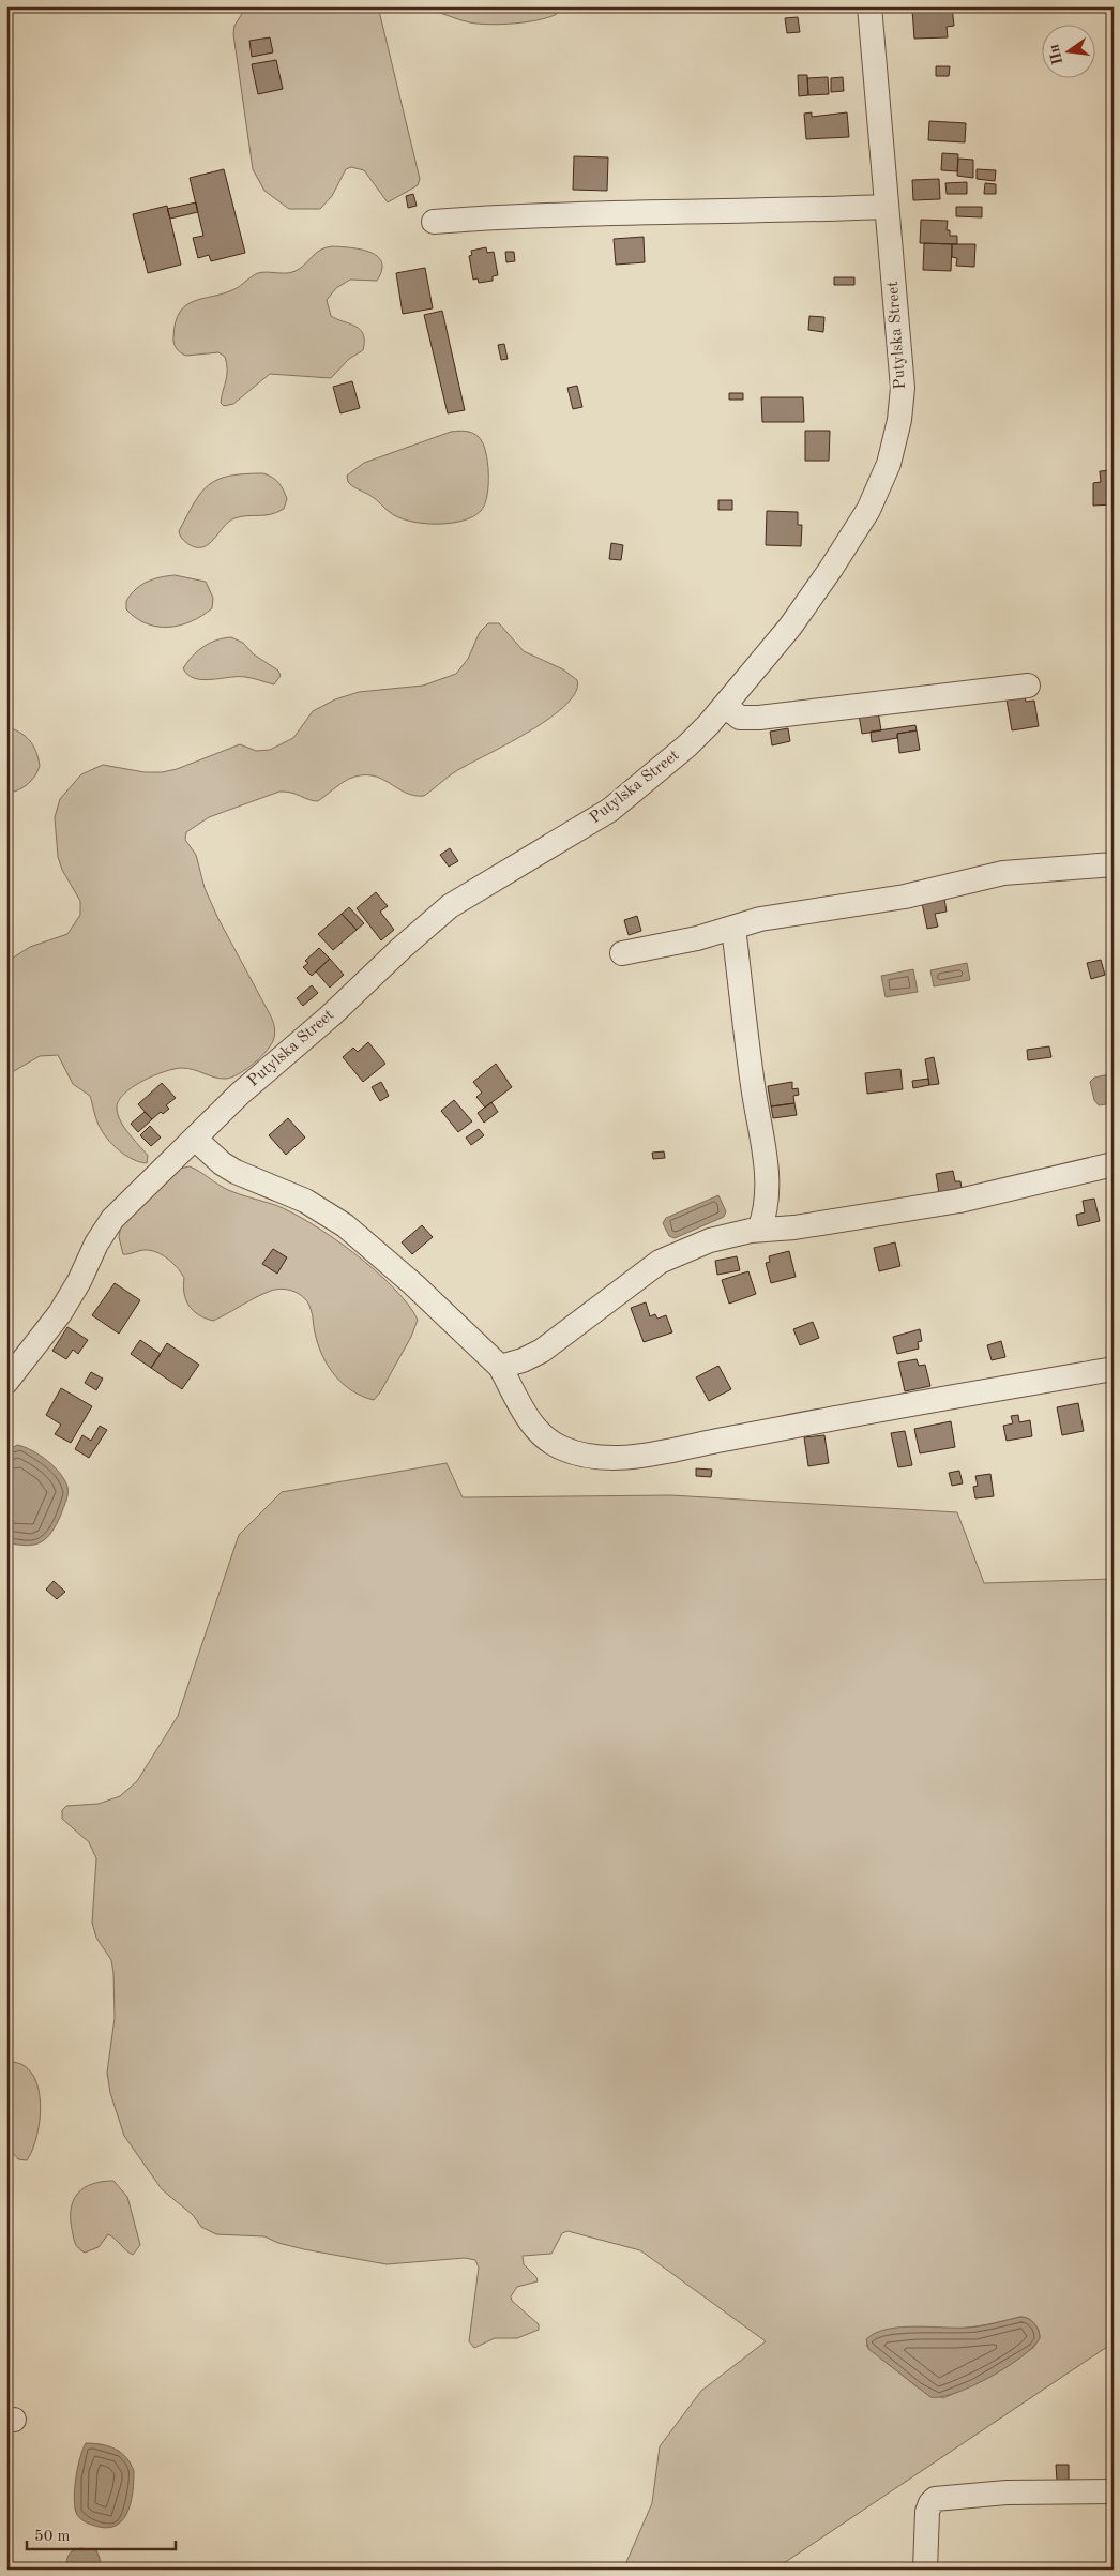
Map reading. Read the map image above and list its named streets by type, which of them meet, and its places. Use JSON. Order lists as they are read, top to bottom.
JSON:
{
  "streets": {
    "street": ["Putylska Street"]
  },
  "scale_bar": "50 m",
  "north": "left"
}
